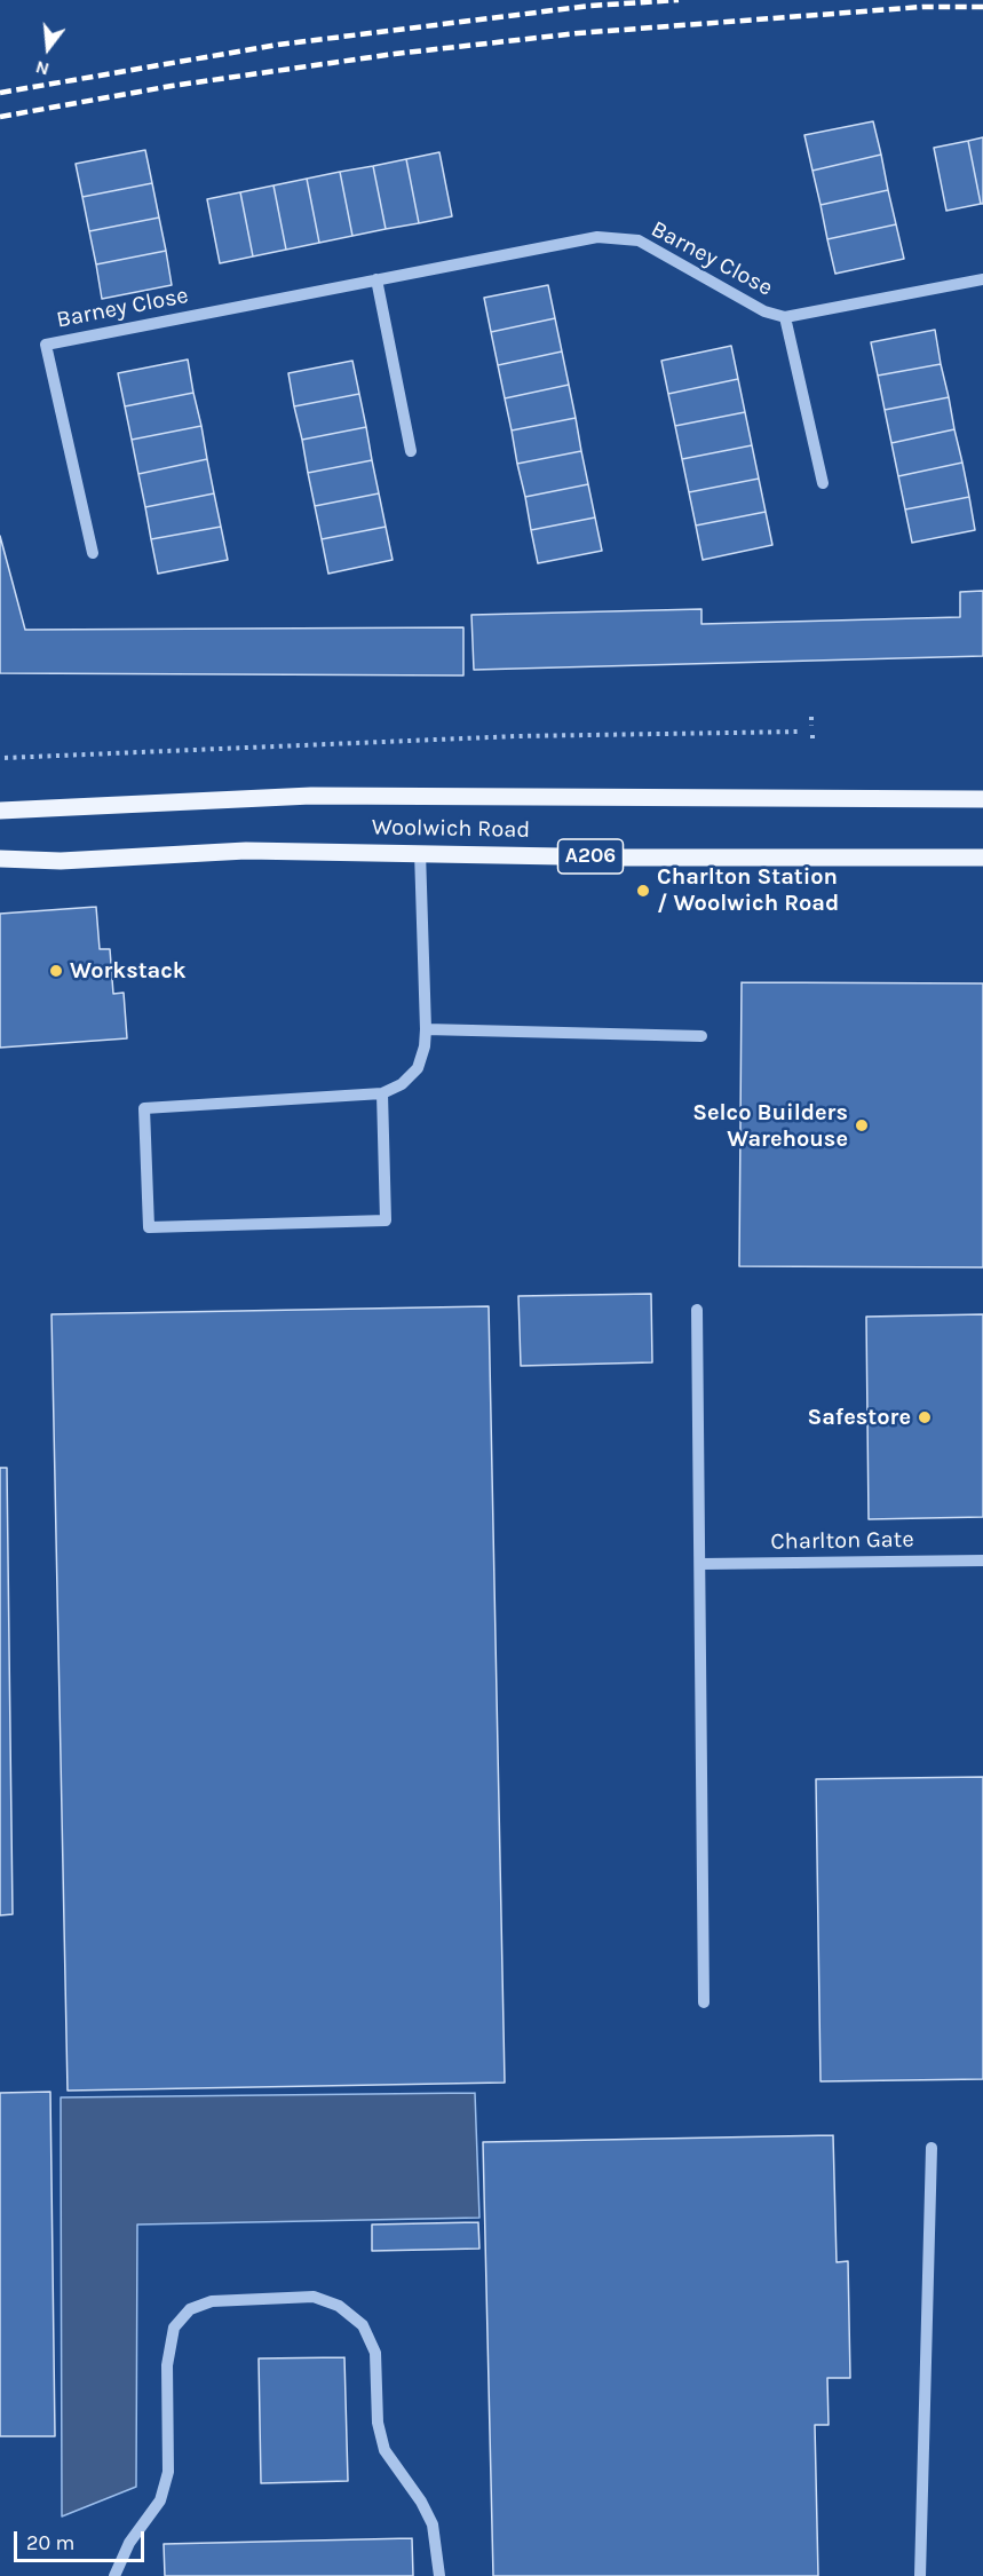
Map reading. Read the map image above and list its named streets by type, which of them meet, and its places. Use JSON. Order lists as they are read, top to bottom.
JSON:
{
  "streets": {
    "main road": ["Woolwich Road", "A206"],
    "street": ["Barney Close", "Charlton Gate"]
  },
  "places": [
    "Charlton Station / Woolwich Road",
    "Workstack",
    "Selco Builders Warehouse",
    "Safestore"
  ],
  "scale_bar": "20 m",
  "north": "bottom"
}
